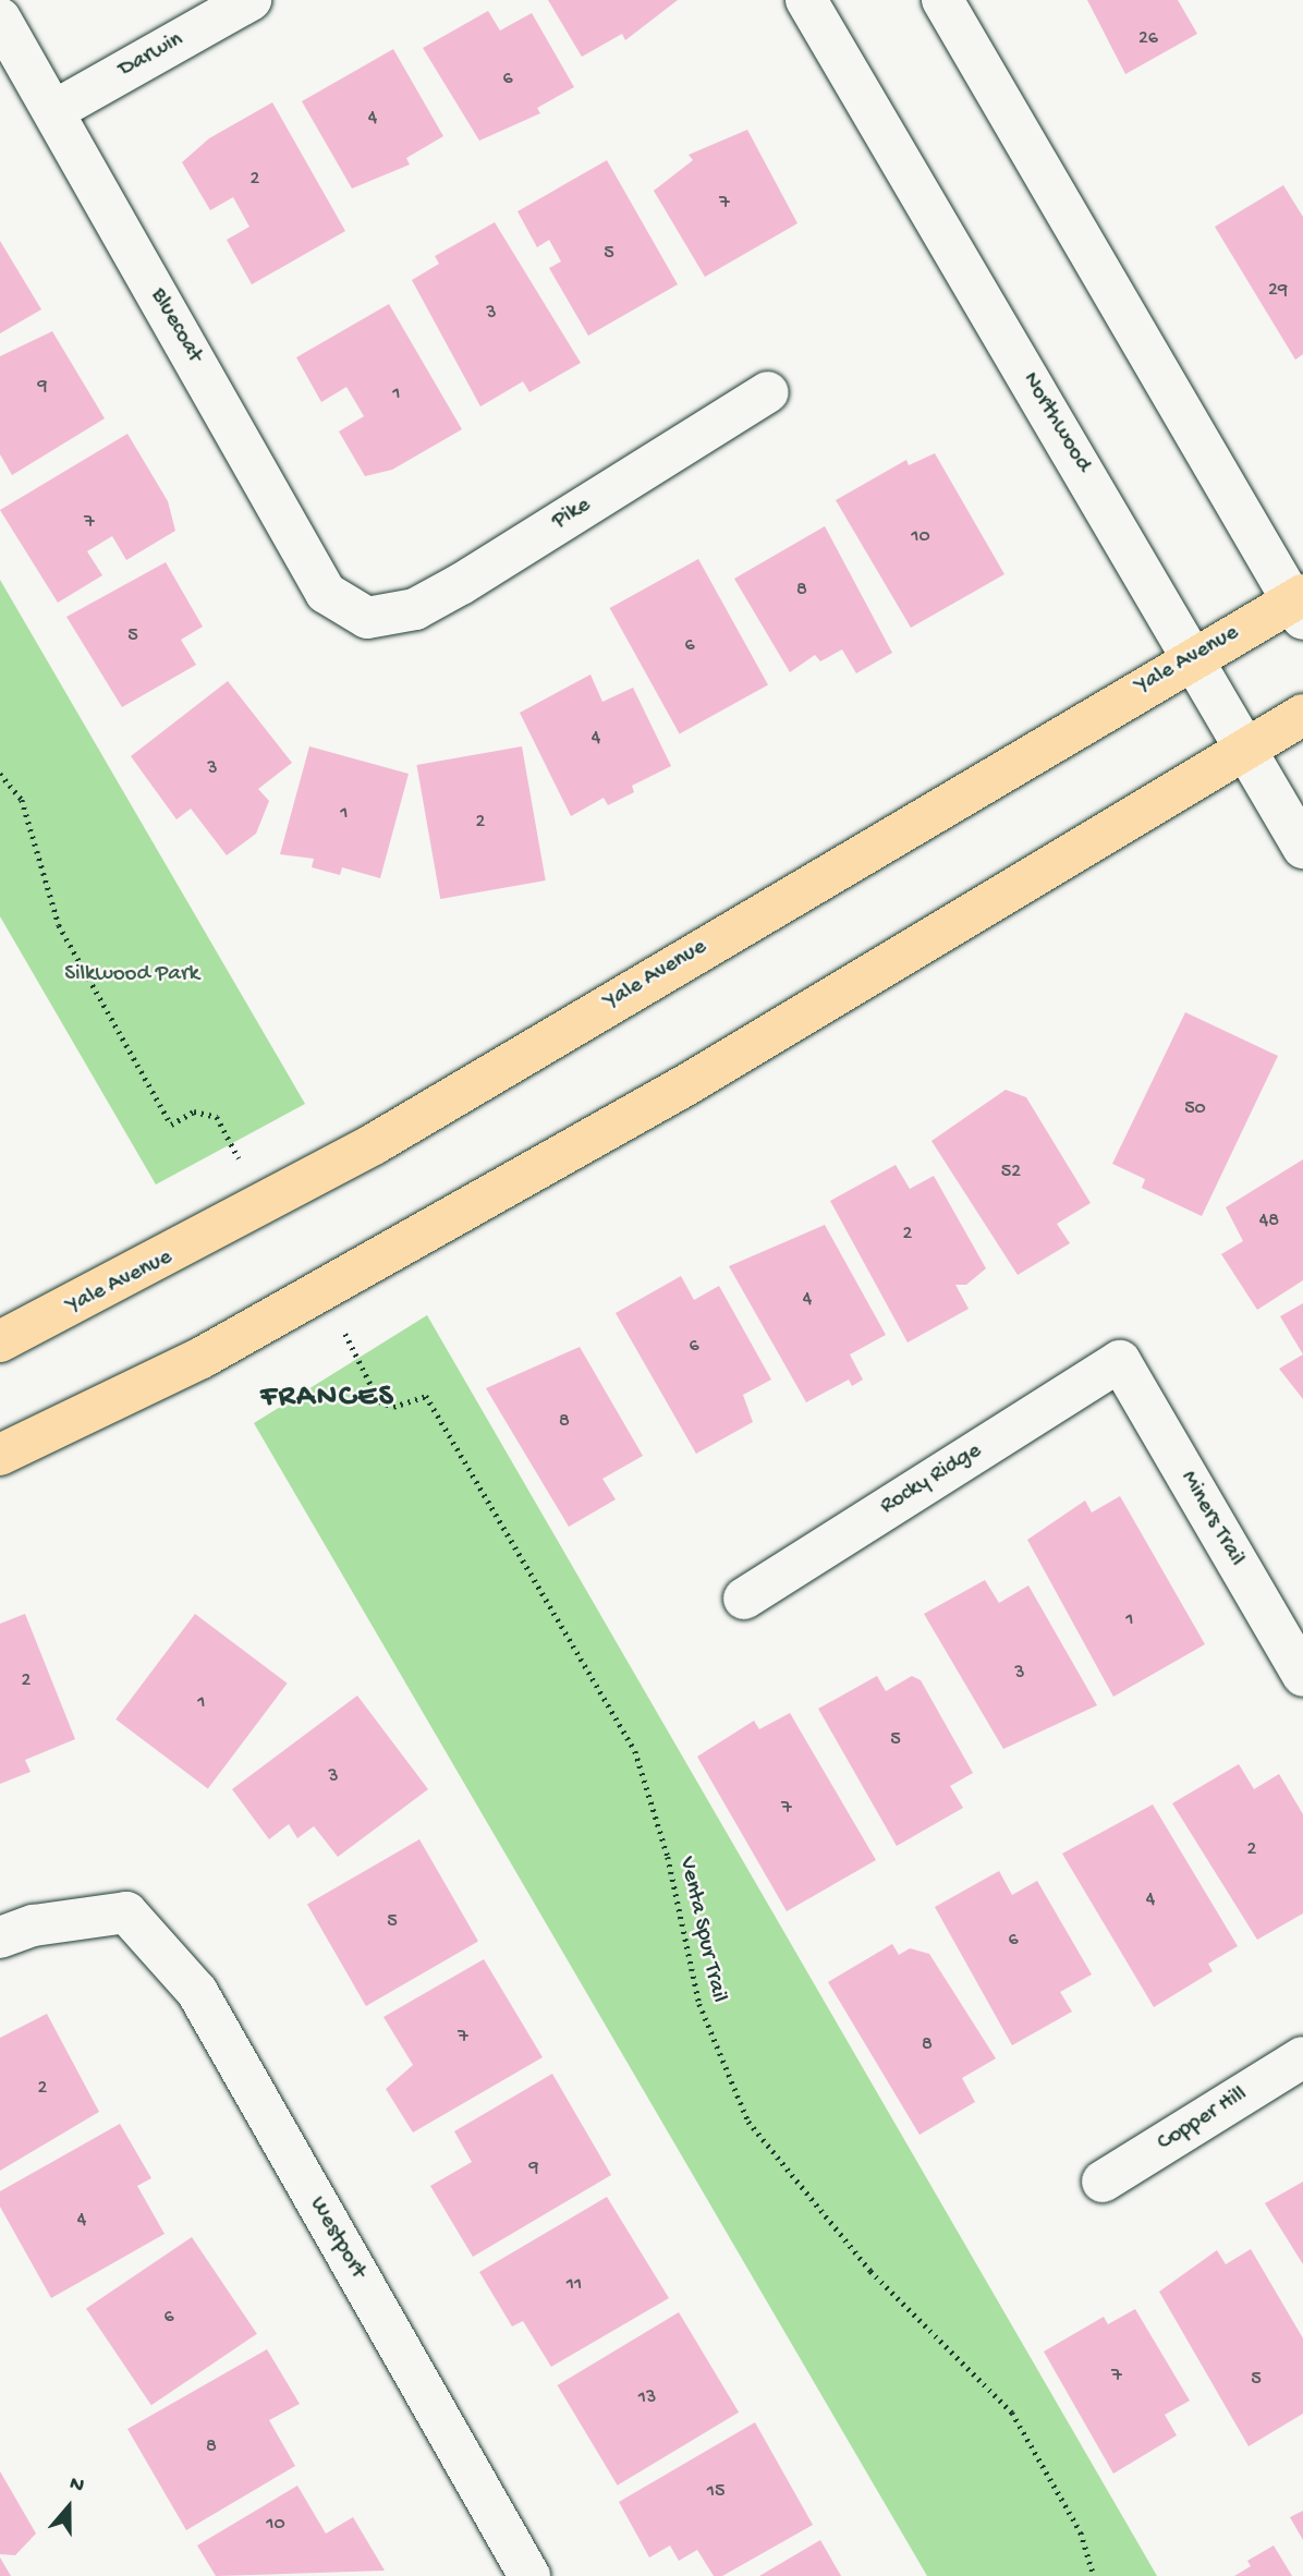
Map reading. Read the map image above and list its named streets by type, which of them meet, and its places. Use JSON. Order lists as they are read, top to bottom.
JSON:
{
  "streets": {
    "main road": ["Yale Avenue"],
    "street": [
      "Darwin",
      "Bluecoat",
      "Northwood",
      "Pike",
      "Rocky Ridge",
      "Miners Trail",
      "Copper Hill",
      "Westport"
    ],
    "path": ["Venta Spur Trail"]
  },
  "crossings": [
    ["Darwin", "Bluecoat"],
    ["Bluecoat", "Pike"],
    ["Northwood", "Yale Avenue"],
    ["Rocky Ridge", "Miners Trail"]
  ],
  "districts": ["FRANCES"],
  "parks": ["Silkwood Park"],
  "house_numbers": [
    "26",
    "6",
    "4",
    "2",
    "7",
    "5",
    "29",
    "3",
    "9",
    "1",
    "7",
    "10",
    "8",
    "5",
    "6",
    "4",
    "3",
    "1",
    "2",
    "50",
    "52",
    "48",
    "2",
    "4",
    "6",
    "8",
    "1",
    "3",
    "2",
    "1",
    "5",
    "3",
    "7",
    "2",
    "4",
    "5",
    "6",
    "7",
    "8",
    "2",
    "9",
    "4",
    "11",
    "6",
    "7",
    "5",
    "13",
    "8",
    "15",
    "10"
  ],
  "north": "top"
}
